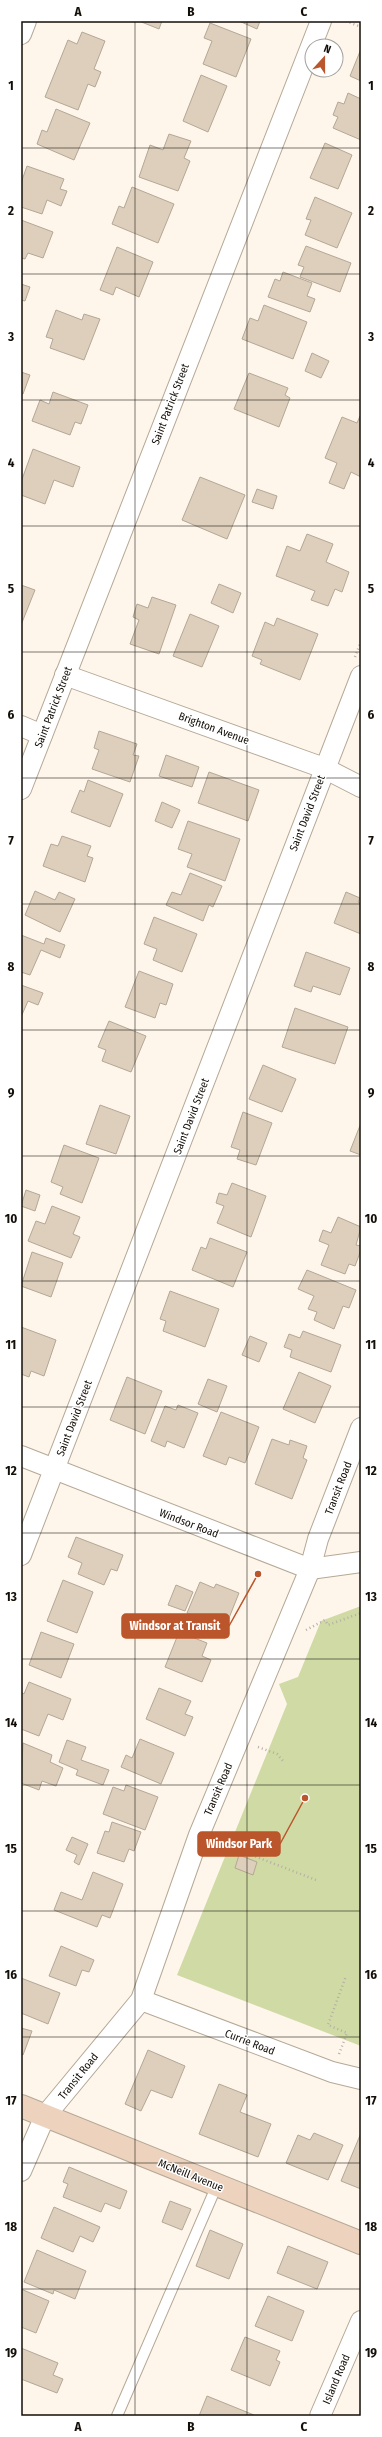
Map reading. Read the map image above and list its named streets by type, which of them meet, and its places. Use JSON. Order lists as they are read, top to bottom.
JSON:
{
  "streets": {
    "street": [
      "Saint Patrick Street",
      "Brighton Avenue",
      "Saint David Street",
      "Transit Road",
      "Windsor Road",
      "Currie Road",
      "McNeill Avenue",
      "Island Road"
    ]
  },
  "crossings": [
    ["Saint Patrick Street", "Brighton Avenue"],
    ["Brighton Avenue", "Saint David Street"],
    ["Saint David Street", "Windsor Road"],
    ["Transit Road", "Windsor Road"],
    ["Transit Road", "Currie Road"],
    ["Transit Road", "McNeill Avenue"]
  ],
  "places": ["Windsor at Transit", "Windsor Park"],
  "north": "top",
  "grid": {
    "columns": ["A", "B", "C"],
    "rows": [
      "1",
      "2",
      "3",
      "4",
      "5",
      "6",
      "7",
      "8",
      "9",
      "10",
      "11",
      "12",
      "13",
      "14",
      "15",
      "16",
      "17",
      "18",
      "19"
    ]
  }
}
